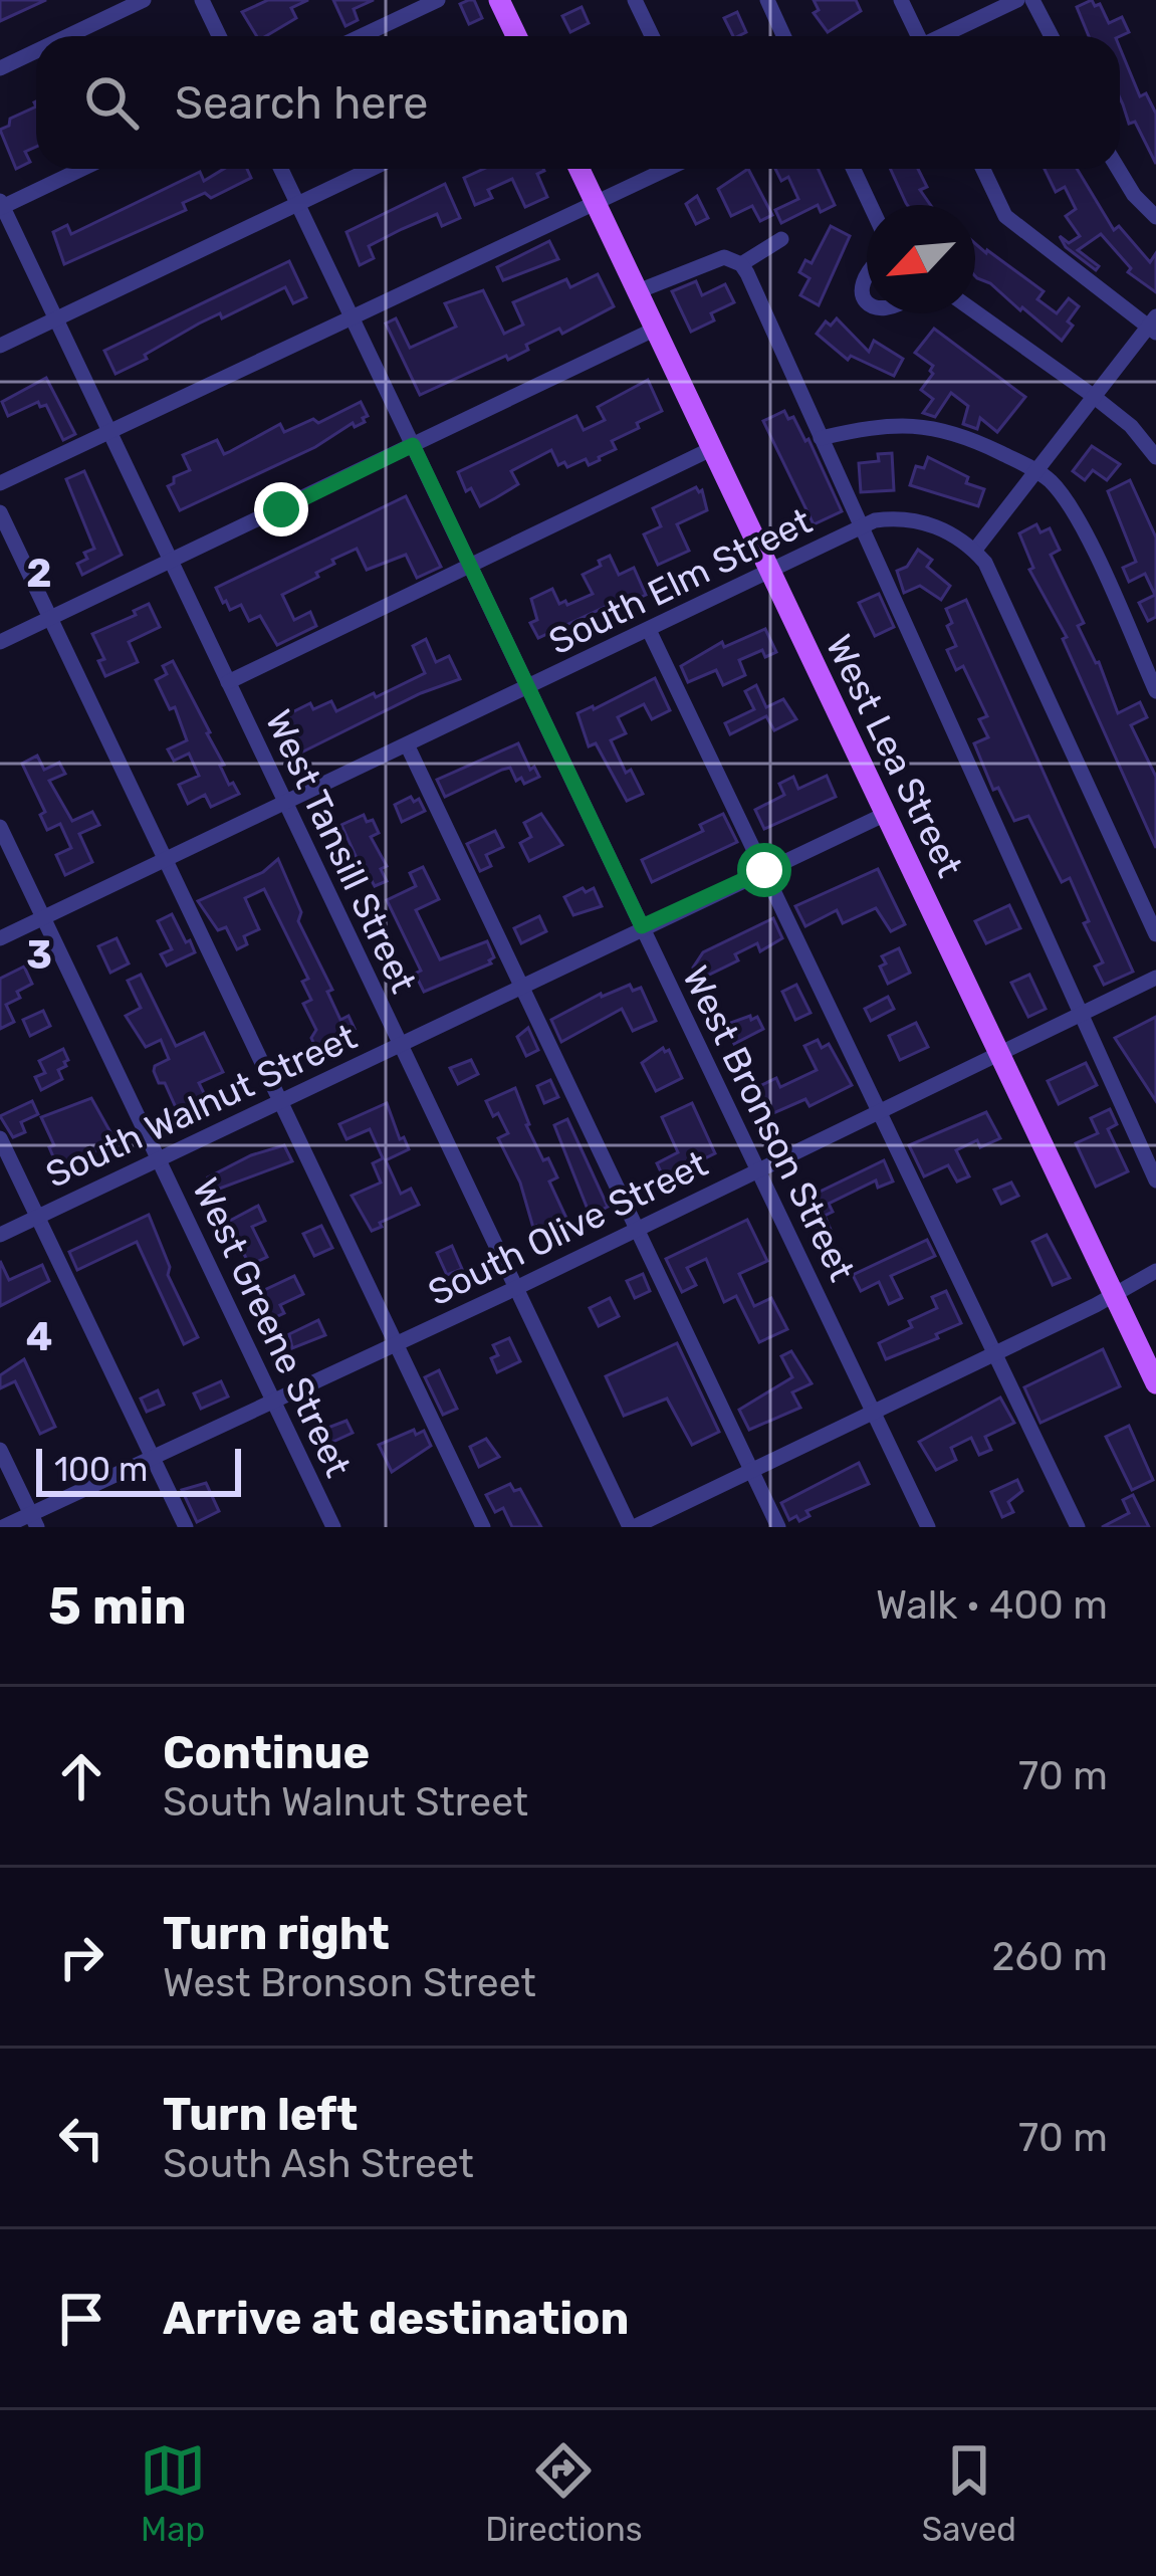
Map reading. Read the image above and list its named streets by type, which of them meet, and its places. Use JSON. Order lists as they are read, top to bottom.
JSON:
{
  "streets": {
    "main road": ["West Lea Street"],
    "street": [
      "South Elm Street",
      "West Tansill Street",
      "South Walnut Street",
      "West Bronson Street",
      "South Olive Street",
      "West Greene Street"
    ]
  },
  "crossings": [
    ["South Elm Street", "West Lea Street"],
    ["South Elm Street", "West Tansill Street"],
    ["South Elm Street", "West Bronson Street"],
    ["South Elm Street", "West Greene Street"],
    ["West Lea Street", "South Walnut Street"],
    ["West Lea Street", "South Olive Street"],
    ["West Tansill Street", "South Walnut Street"],
    ["West Tansill Street", "South Olive Street"],
    ["South Walnut Street", "West Bronson Street"],
    ["South Walnut Street", "West Greene Street"],
    ["West Bronson Street", "South Olive Street"],
    ["South Olive Street", "West Greene Street"]
  ],
  "scale_bar": "100 m",
  "north": "bottom left",
  "page": {
    "search": "Search here",
    "scale": "100 m",
    "heading": ["5 min", "Walk · 400 m"],
    "list": [
      ["Continue", "South Walnut Street", "70 m"],
      ["Turn right", "West Bronson Street", "260 m"],
      ["Turn left", "South Ash Street", "70 m"],
      "Arrive at destination"
    ],
    "nav": ["Map", "Directions", "Saved"]
  },
  "grid": {
    "rows": ["2", "3", "4"]
  }
}
